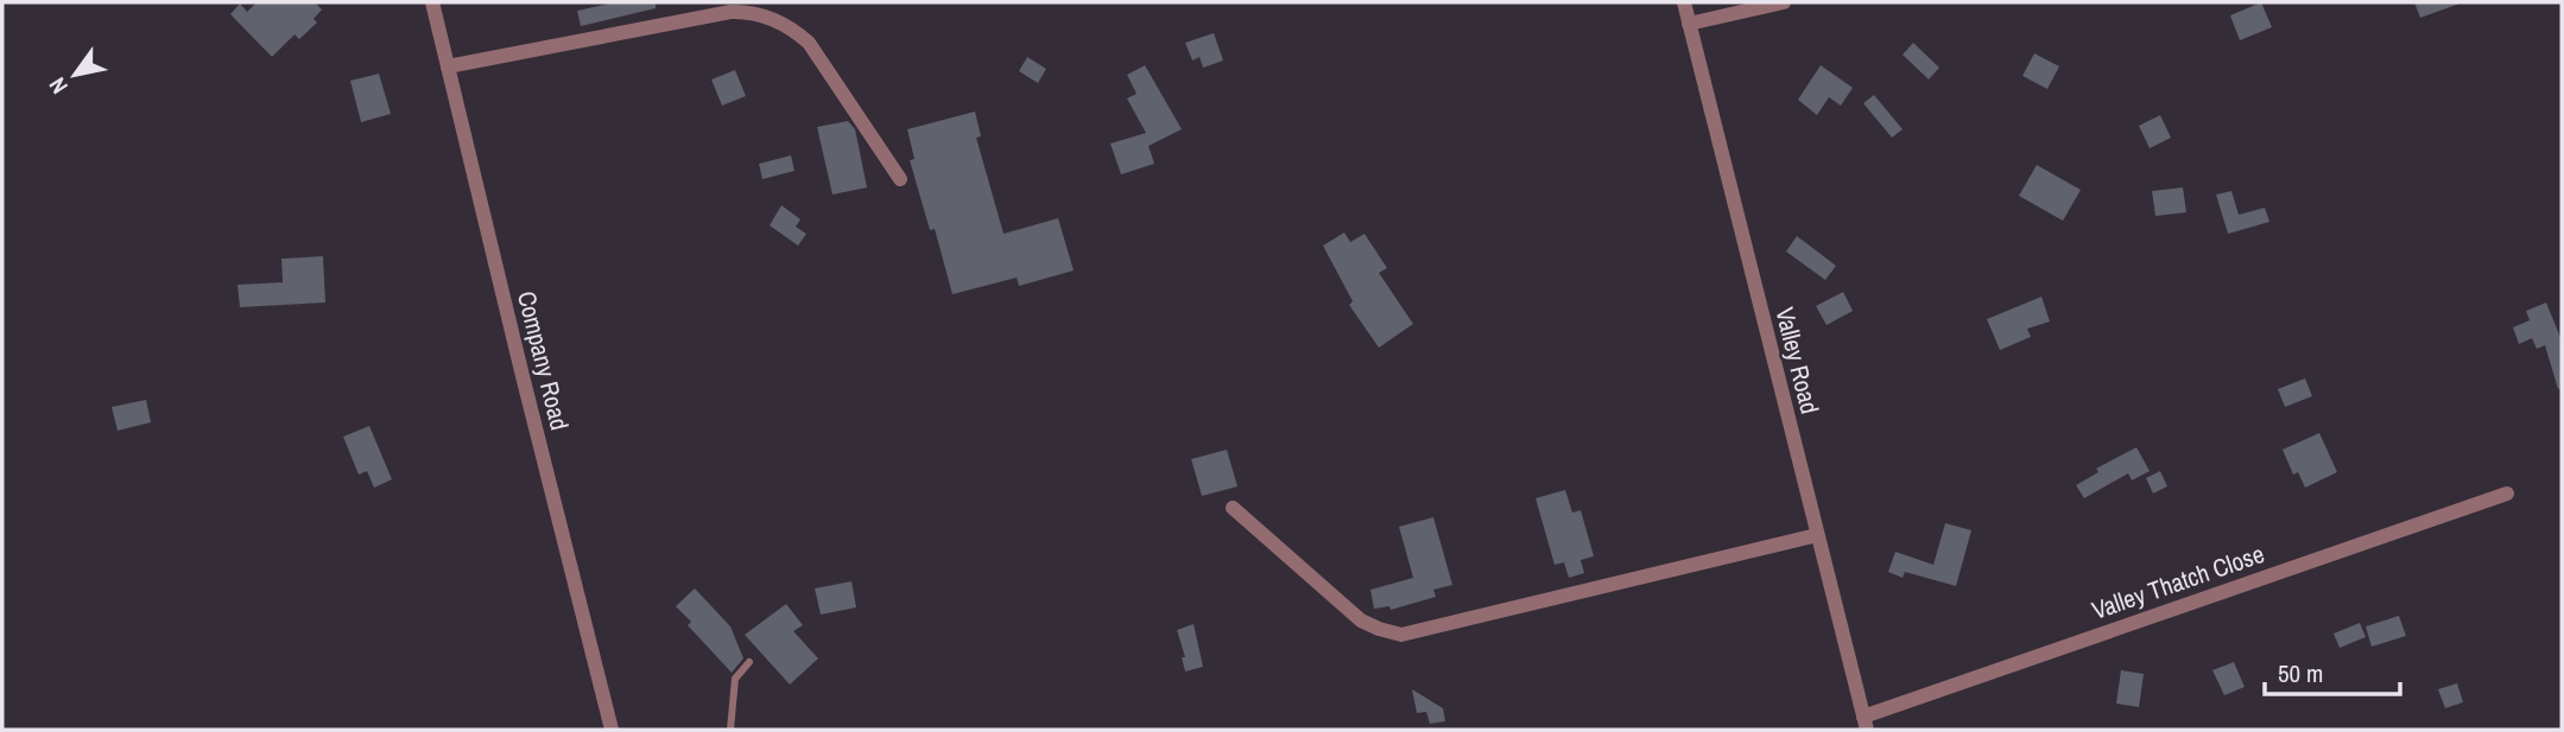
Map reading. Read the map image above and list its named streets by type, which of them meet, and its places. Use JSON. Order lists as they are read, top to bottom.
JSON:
{
  "streets": {
    "street": ["Company Road", "Valley Road", "Valley Thatch Close"]
  },
  "crossings": [
    ["Valley Road", "Valley Thatch Close"]
  ],
  "scale_bar": "50 m",
  "north": "bottom left"
}
